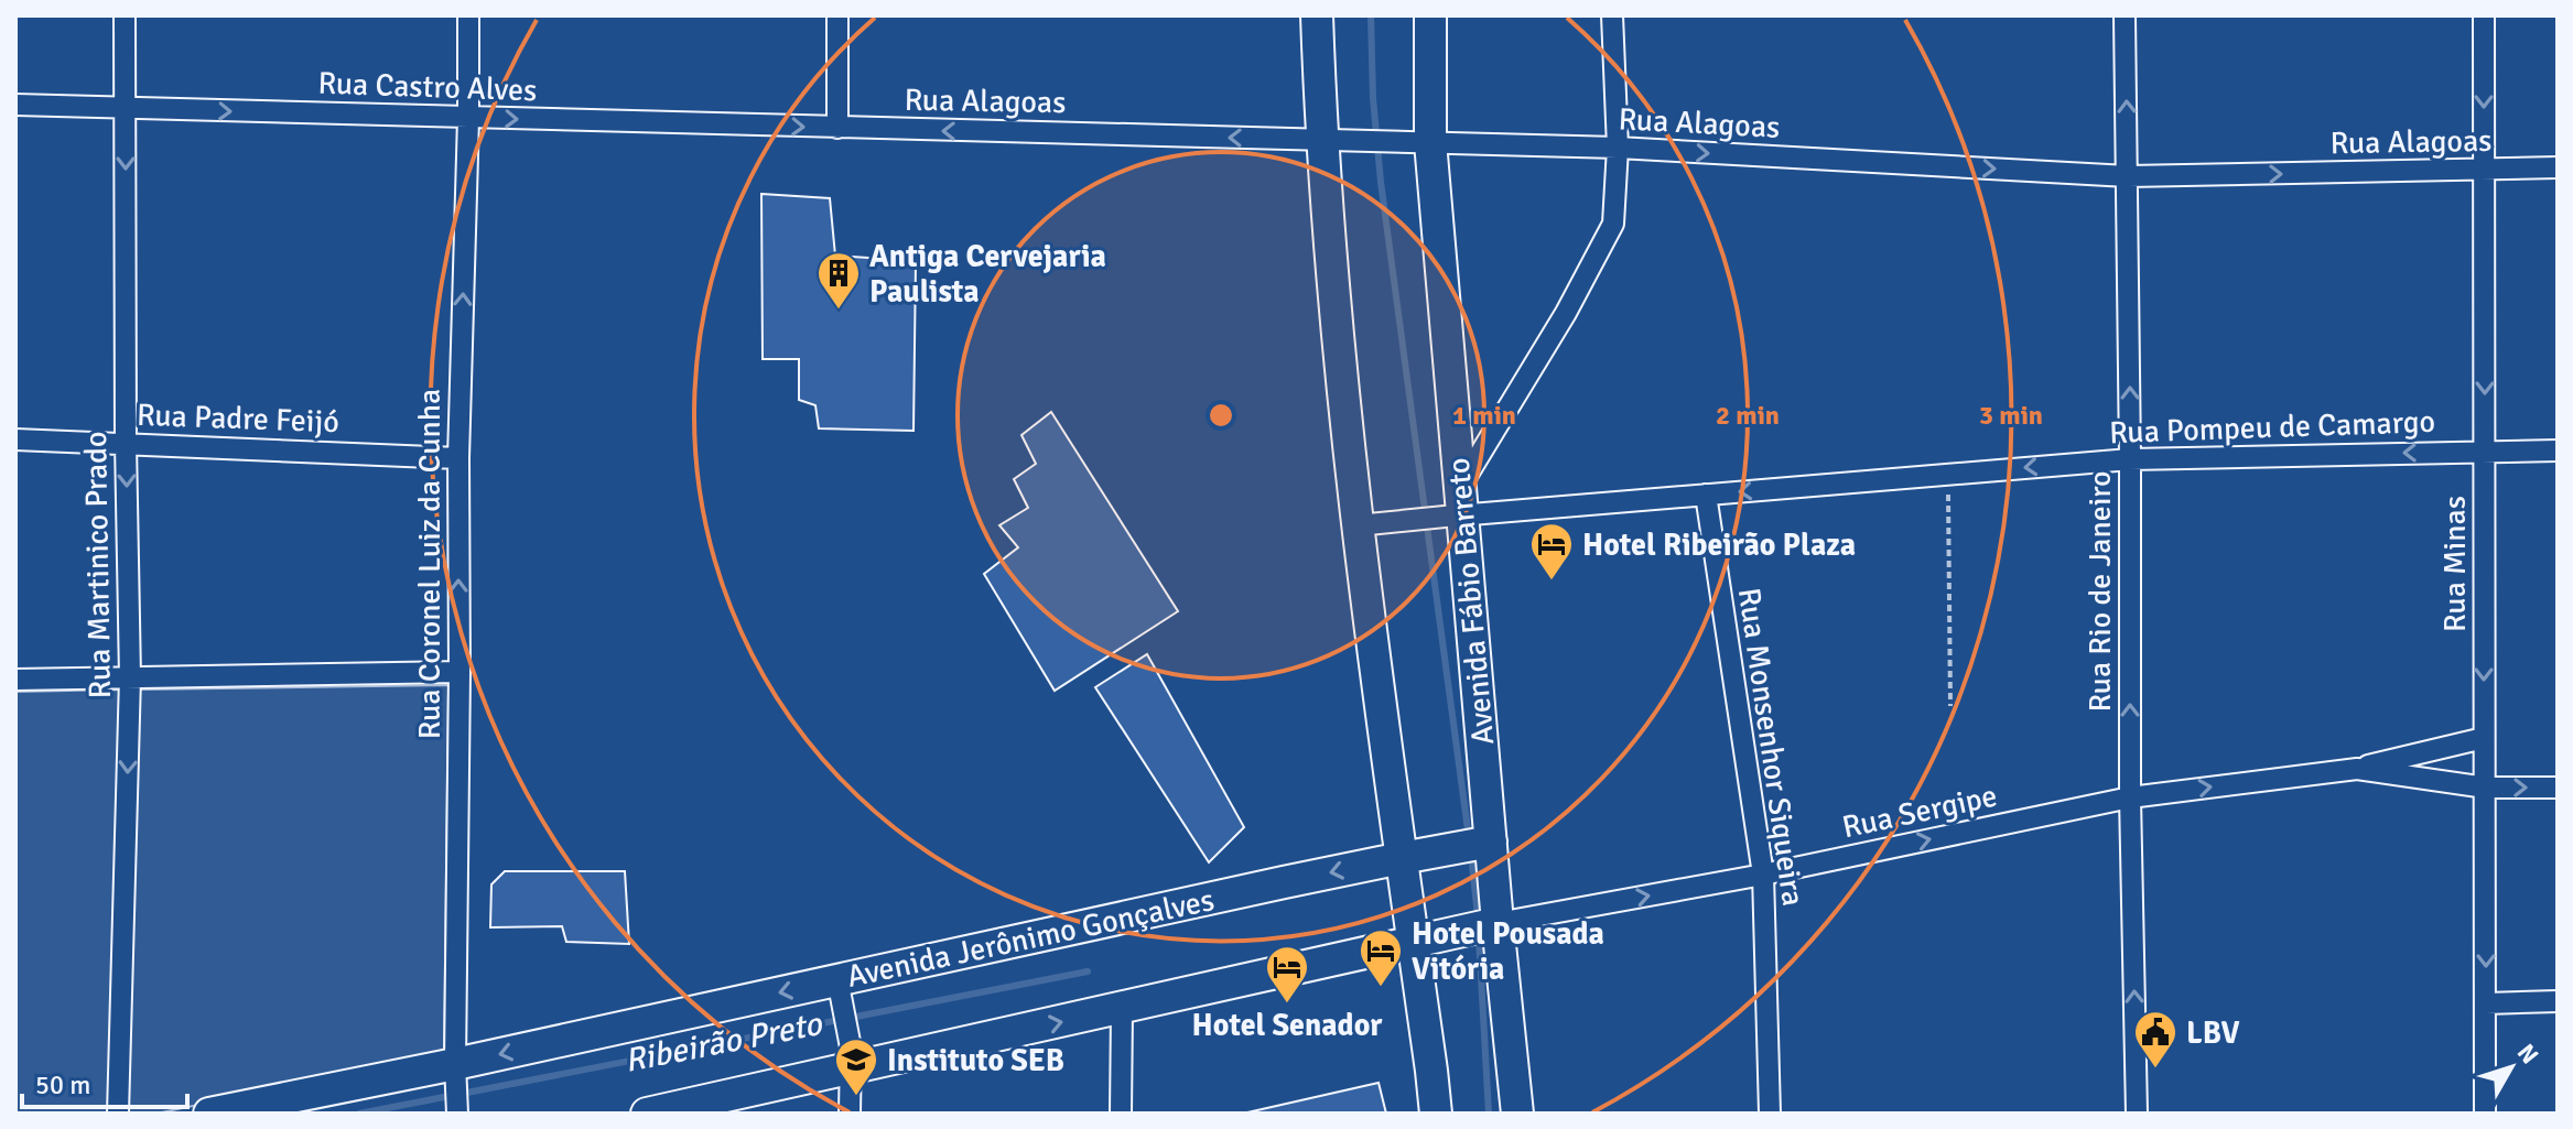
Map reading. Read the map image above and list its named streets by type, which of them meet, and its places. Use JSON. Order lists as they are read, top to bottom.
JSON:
{
  "streets": {
    "main road": ["Avenida Fábio Barreto", "Avenida Jerônimo Gonçalves"],
    "street": [
      "Rua Castro Alves",
      "Rua Alagoas",
      "Rua Padre Feijó",
      "Rua Pompeu de Camargo",
      "Rua Coronel Luiz da Cunha",
      "Rua Minas",
      "Rua Martinico Prado",
      "Rua Rio de Janeiro",
      "Rua Monsenhor Siqueira",
      "Rua Sergipe"
    ]
  },
  "crossings": [
    ["Rua Castro Alves", "Rua Alagoas"],
    ["Rua Castro Alves", "Rua Coronel Luiz da Cunha"],
    ["Rua Castro Alves", "Rua Martinico Prado"],
    ["Rua Alagoas", "Rua Minas"],
    ["Rua Alagoas", "Rua Rio de Janeiro"],
    ["Rua Alagoas", "Avenida Fábio Barreto"],
    ["Rua Padre Feijó", "Rua Coronel Luiz da Cunha"],
    ["Rua Padre Feijó", "Rua Martinico Prado"],
    ["Rua Pompeu de Camargo", "Rua Minas"],
    ["Rua Pompeu de Camargo", "Rua Rio de Janeiro"],
    ["Rua Pompeu de Camargo", "Avenida Fábio Barreto"],
    ["Rua Pompeu de Camargo", "Rua Monsenhor Siqueira"],
    ["Rua Coronel Luiz da Cunha", "Avenida Jerônimo Gonçalves"],
    ["Rua Minas", "Rua Sergipe"],
    ["Rua Rio de Janeiro", "Rua Sergipe"],
    ["Avenida Fábio Barreto", "Rua Sergipe"],
    ["Avenida Fábio Barreto", "Avenida Jerônimo Gonçalves"],
    ["Rua Monsenhor Siqueira", "Rua Sergipe"]
  ],
  "one_way": [
    "Rua Castro Alves",
    "Rua Pompeu de Camargo",
    "Rua Coronel Luiz da Cunha",
    "Rua Minas",
    "Rua Martinico Prado",
    "Rua Rio de Janeiro",
    "Rua Sergipe"
  ],
  "water": ["Ribeirão Preto"],
  "places": {
    "building": ["Antiga Cervejaria Paulista"],
    "hotel": ["Hotel Ribeirão Plaza", "Hotel Pousada Vitória", "Hotel Senador"],
    "public building": ["LBV"],
    "school or university": ["Instituto SEB"]
  },
  "scale_bar": "50 m",
  "north": "top right",
  "rings": ["1 min", "2 min", "3 min"]
}
